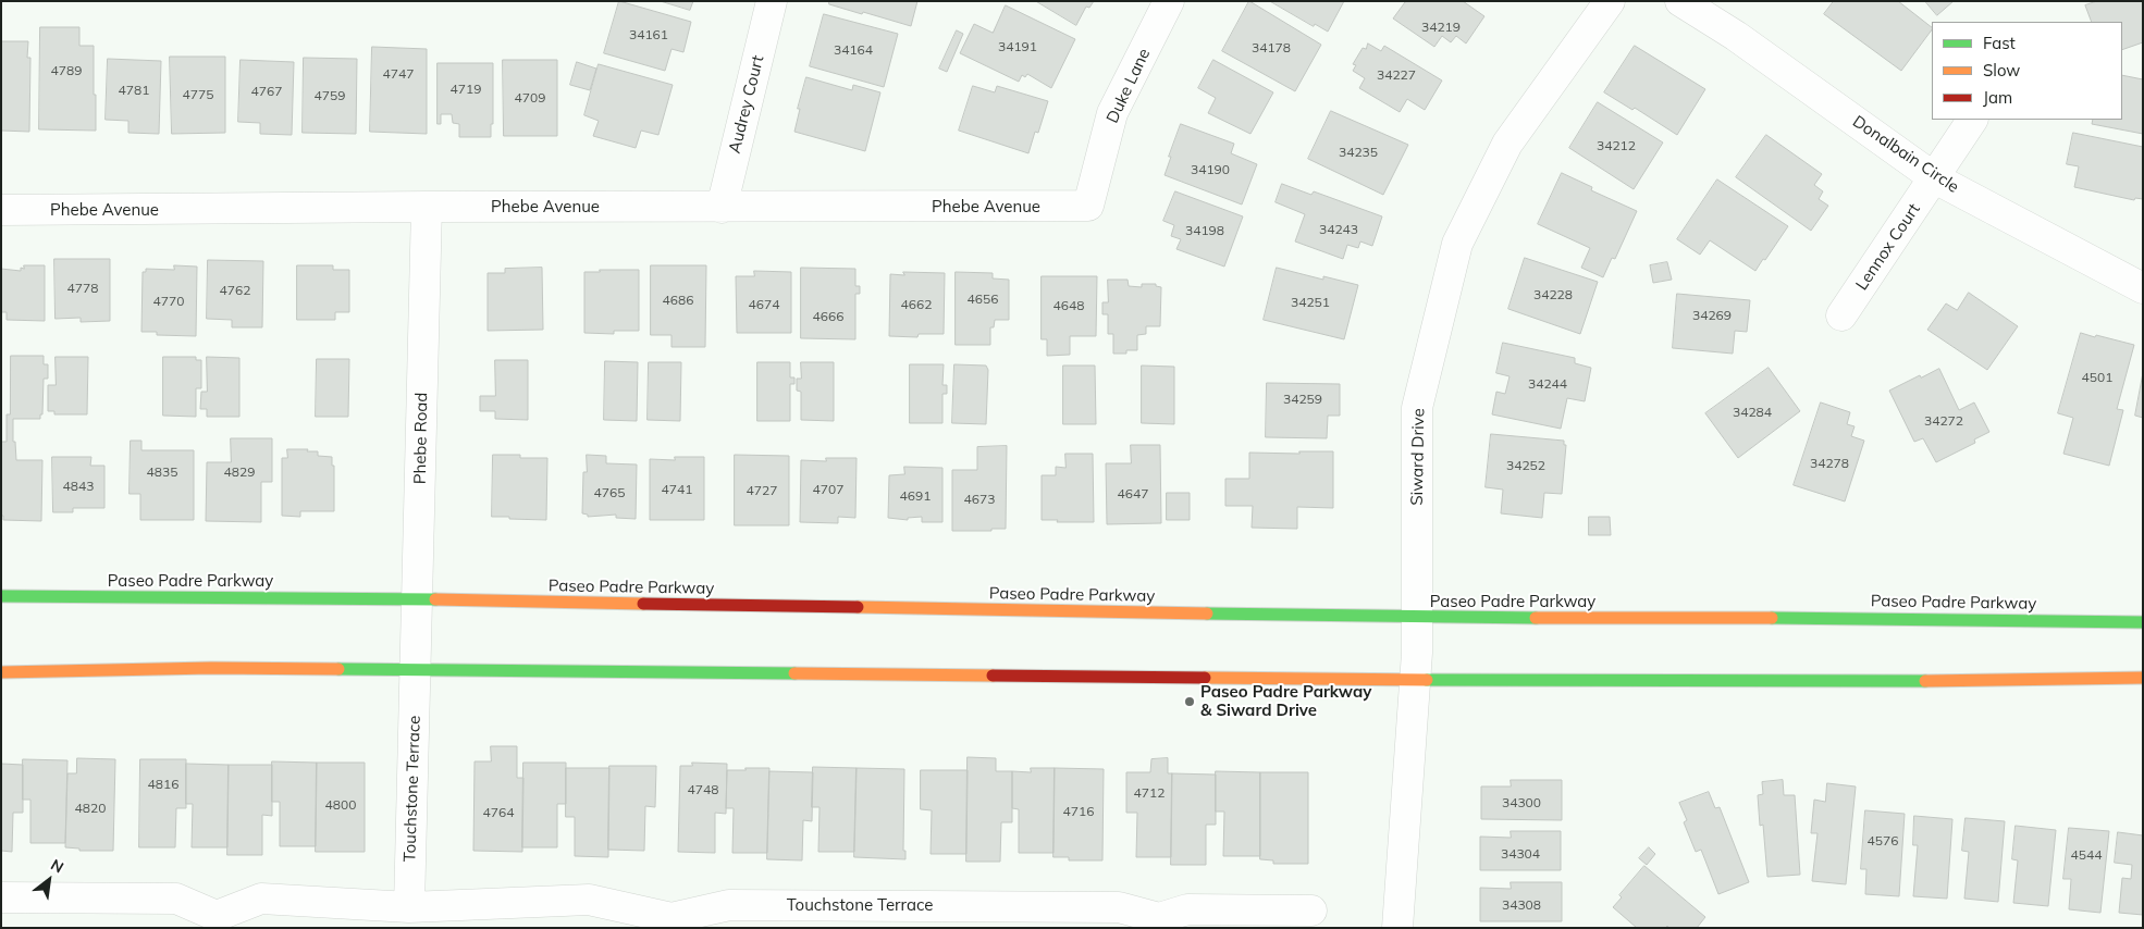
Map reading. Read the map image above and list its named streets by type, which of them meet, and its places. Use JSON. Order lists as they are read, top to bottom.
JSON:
{
  "streets": {
    "main road": ["Paseo Padre Parkway"],
    "street": [
      "Duke Lane",
      "Audrey Court",
      "Donalbain Circle",
      "Phebe Avenue",
      "Lennox Court",
      "Phebe Road",
      "Siward Drive",
      "Touchstone Terrace"
    ]
  },
  "crossings": [
    ["Duke Lane", "Phebe Avenue"],
    ["Audrey Court", "Phebe Avenue"],
    ["Donalbain Circle", "Lennox Court"],
    ["Phebe Avenue", "Phebe Road"],
    ["Phebe Road", "Paseo Padre Parkway"],
    ["Phebe Road", "Touchstone Terrace"],
    ["Siward Drive", "Paseo Padre Parkway"]
  ],
  "places": ["Paseo Padre Parkway & Siward Drive"],
  "house_numbers": [
    "34219",
    "34161",
    "34191",
    "34178",
    "34164",
    "4789",
    "4747",
    "34227",
    "4719",
    "4781",
    "4767",
    "4775",
    "4759",
    "4709",
    "34212",
    "34235",
    "34190",
    "34243",
    "34198",
    "4778",
    "4762",
    "34228",
    "4656",
    "4686",
    "4770",
    "34251",
    "4674",
    "4662",
    "4648",
    "34269",
    "4666",
    "4501",
    "34244",
    "34259",
    "34284",
    "34272",
    "34278",
    "34252",
    "4835",
    "4829",
    "4843",
    "4741",
    "4707",
    "4727",
    "4765",
    "4647",
    "4691",
    "4673",
    "4816",
    "4748",
    "4712",
    "34300",
    "4800",
    "4820",
    "4716",
    "4764",
    "4576",
    "34304",
    "4544",
    "34308"
  ],
  "legend": ["Fast", "Slow", "Jam"],
  "north": "top right"
}
